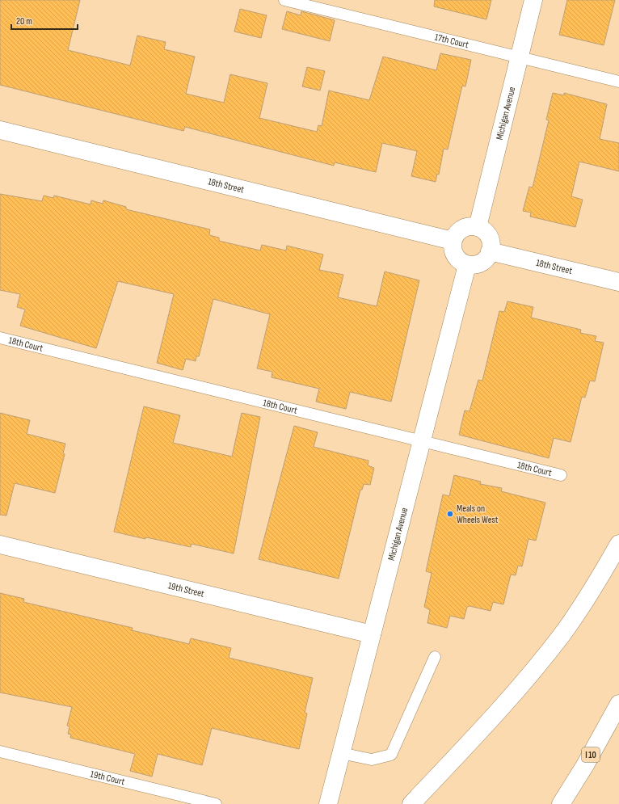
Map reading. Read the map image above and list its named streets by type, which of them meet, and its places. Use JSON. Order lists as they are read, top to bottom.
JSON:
{
  "streets": {
    "main road": [
      "Michigan Avenue",
      "18th Street",
      "19th Street",
      "I 10"
    ],
    "lane": ["17th Court", "18th Court", "19th Court"]
  },
  "crossings": [
    ["17th Court", "Michigan Avenue"],
    ["Michigan Avenue", "18th Street"],
    ["Michigan Avenue", "18th Court"],
    ["Michigan Avenue", "19th Street"]
  ],
  "places": ["Meals on Wheels West"],
  "scale_bar": "20 m"
}
